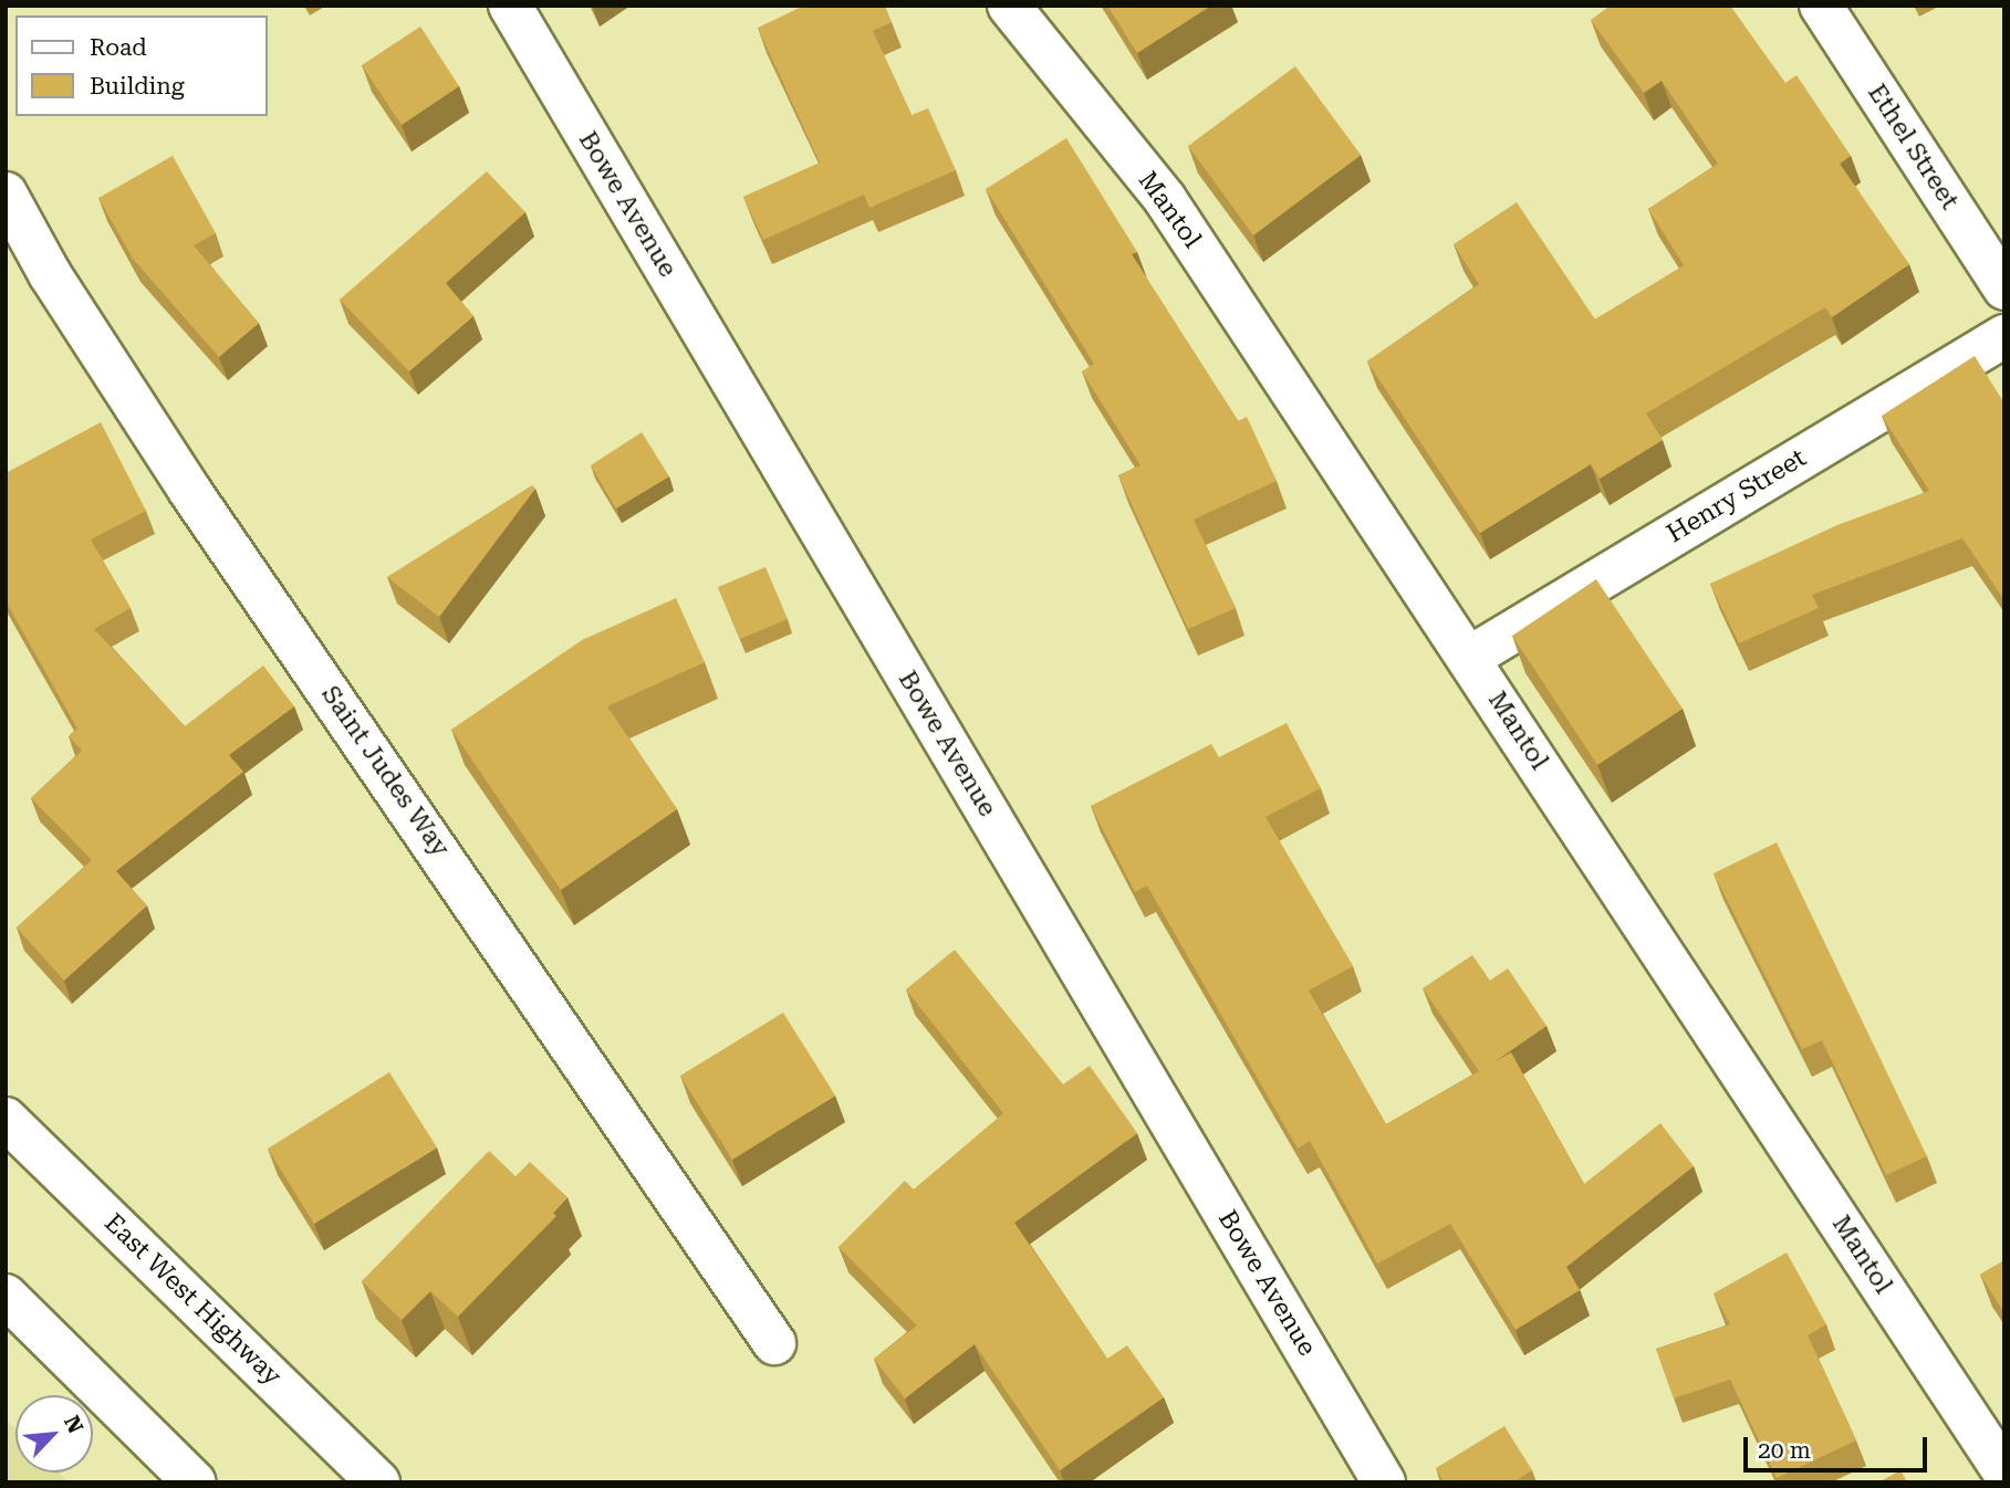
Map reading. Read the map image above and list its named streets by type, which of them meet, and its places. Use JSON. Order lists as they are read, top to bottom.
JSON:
{
  "streets": {
    "main road": [
      "Ethel Street",
      "Bowe Avenue",
      "Mantol",
      "Henry Street",
      "Saint Judes Way",
      "East West Highway"
    ]
  },
  "crossings": [
    ["Mantol", "Henry Street"]
  ],
  "legend": ["Road", "Building"],
  "scale_bar": "20 m",
  "north": "top right"
}
